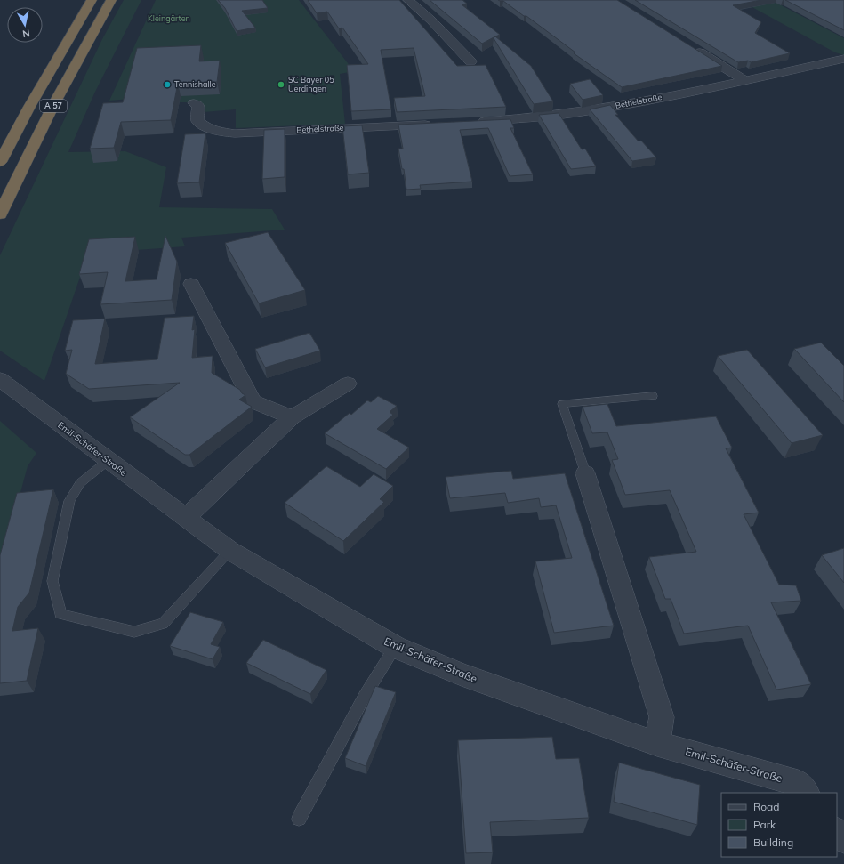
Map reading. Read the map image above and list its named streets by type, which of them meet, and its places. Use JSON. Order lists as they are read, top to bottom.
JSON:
{
  "streets": {
    "highway": ["A 57"],
    "street": ["Bethelstraße", "Emil-Schäfer-Straße"]
  },
  "parks": ["Kleingärten"],
  "places": ["Tennishalle", "SC Bayer 05 Uerdingen"],
  "legend": ["Road", "Park", "Building"],
  "north": "bottom"
}
